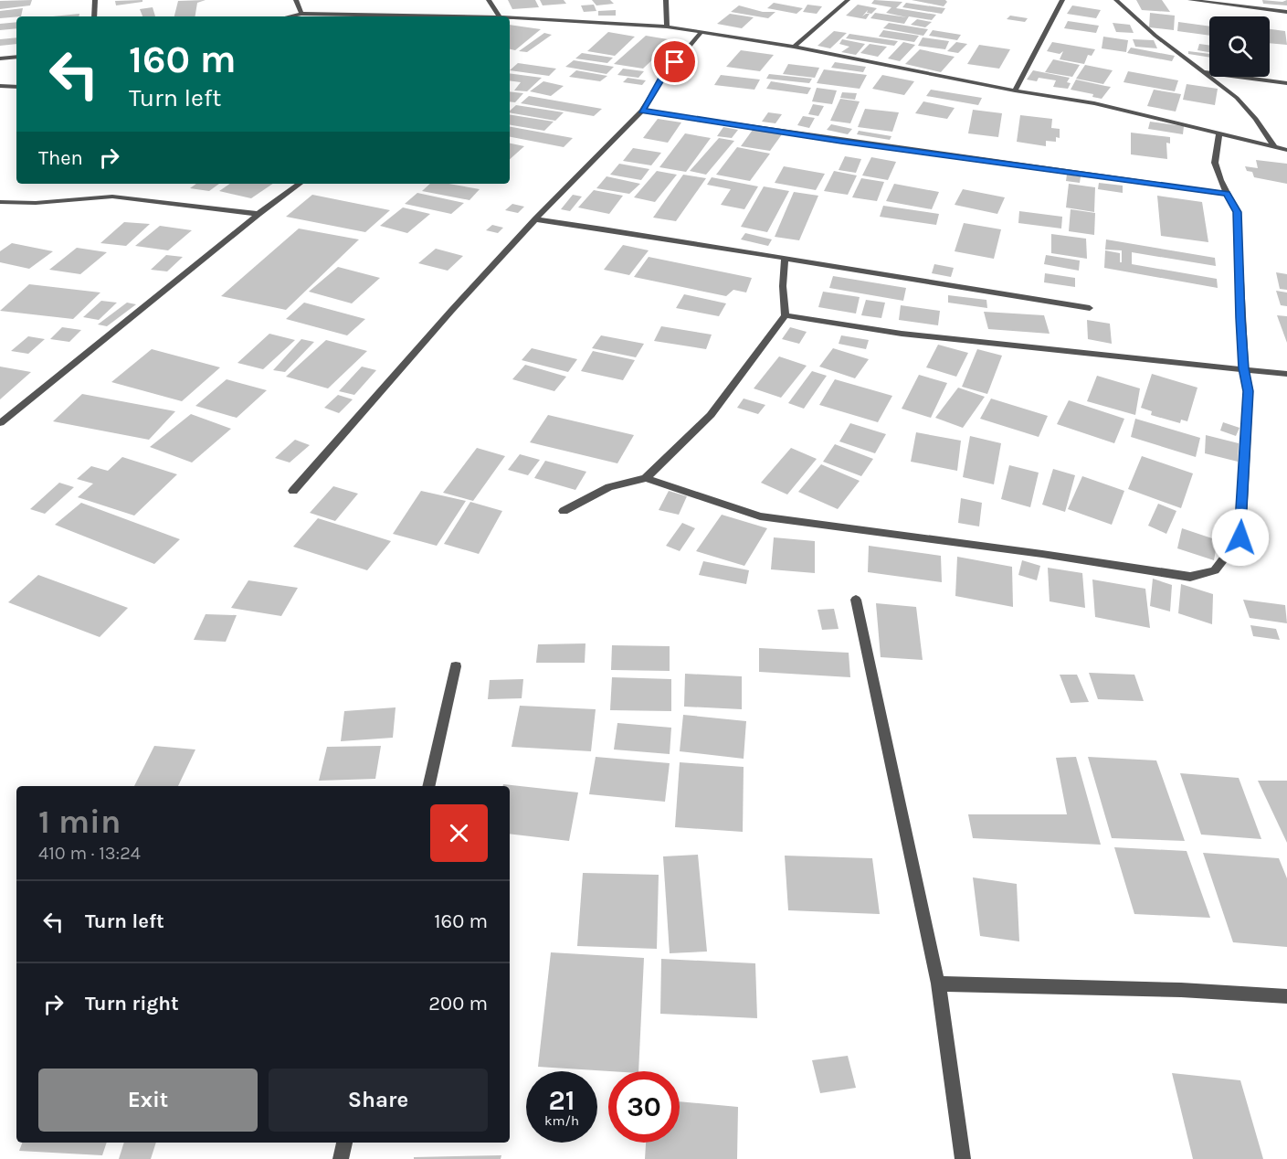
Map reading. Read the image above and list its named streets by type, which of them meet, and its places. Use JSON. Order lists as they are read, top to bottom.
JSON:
{
  "page": {
    "turn": ["160 m", "Turn left"],
    "then": "Then",
    "heading": ["1 min", "410 m · 13:24"],
    "list": [
      {
        "name": "Turn left",
        "value": "160 m"
      },
      {
        "name": "Turn right",
        "value": "200 m"
      }
    ],
    "buttons": ["Exit", "Share"],
    "speed": "21 km/h",
    "limit": "30"
  }
}
